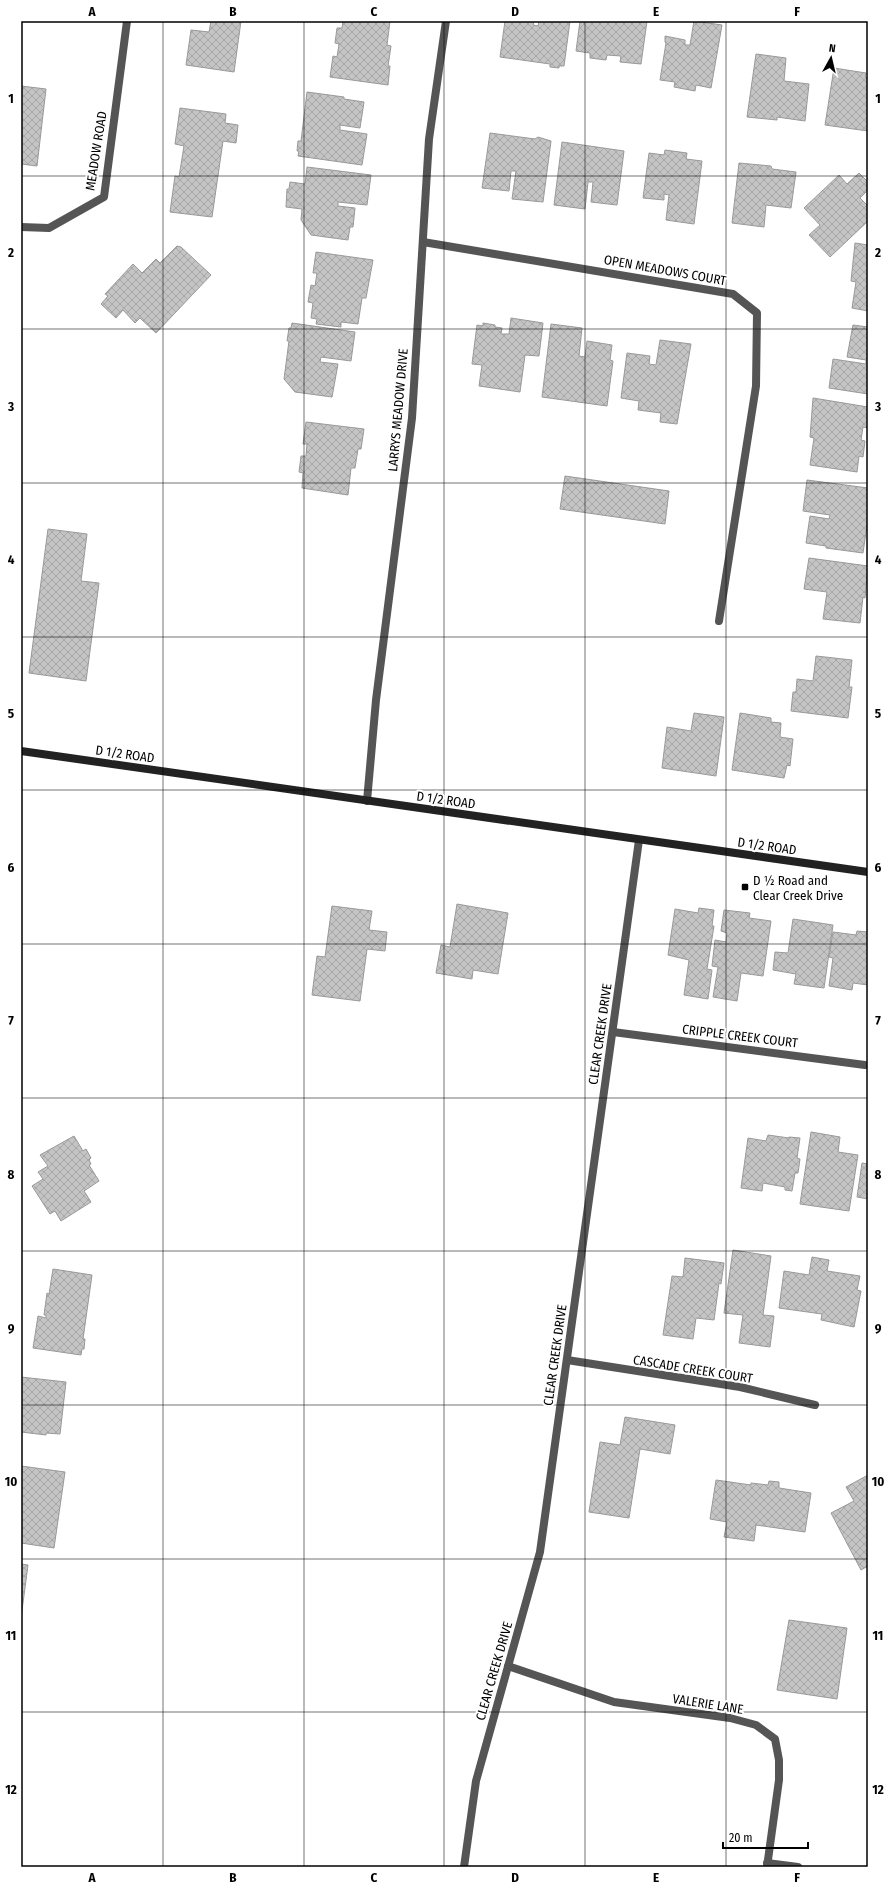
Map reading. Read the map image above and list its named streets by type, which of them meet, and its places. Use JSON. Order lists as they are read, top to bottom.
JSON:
{
  "streets": {
    "main road": ["D 1/2 ROAD"],
    "street": [
      "MEADOW ROAD",
      "OPEN MEADOWS COURT",
      "LARRYS MEADOW DRIVE",
      "CLEAR CREEK DRIVE",
      "CRIPPLE CREEK COURT",
      "CASCADE CREEK COURT",
      "VALERIE LANE"
    ]
  },
  "crossings": [
    ["OPEN MEADOWS COURT", "LARRYS MEADOW DRIVE"],
    ["LARRYS MEADOW DRIVE", "D 1/2 ROAD"],
    ["D 1/2 ROAD", "CLEAR CREEK DRIVE"],
    ["CLEAR CREEK DRIVE", "CRIPPLE CREEK COURT"],
    ["CLEAR CREEK DRIVE", "CASCADE CREEK COURT"],
    ["CLEAR CREEK DRIVE", "VALERIE LANE"]
  ],
  "places": {
    "transit": ["D ½ Road and Clear Creek Drive"]
  },
  "scale_bar": "20 m",
  "north": "top",
  "grid": {
    "columns": [
      "A",
      "B",
      "C",
      "D",
      "E",
      "F"
    ],
    "rows": [
      "1",
      "2",
      "3",
      "4",
      "5",
      "6",
      "7",
      "8",
      "9",
      "10",
      "11",
      "12"
    ]
  }
}
